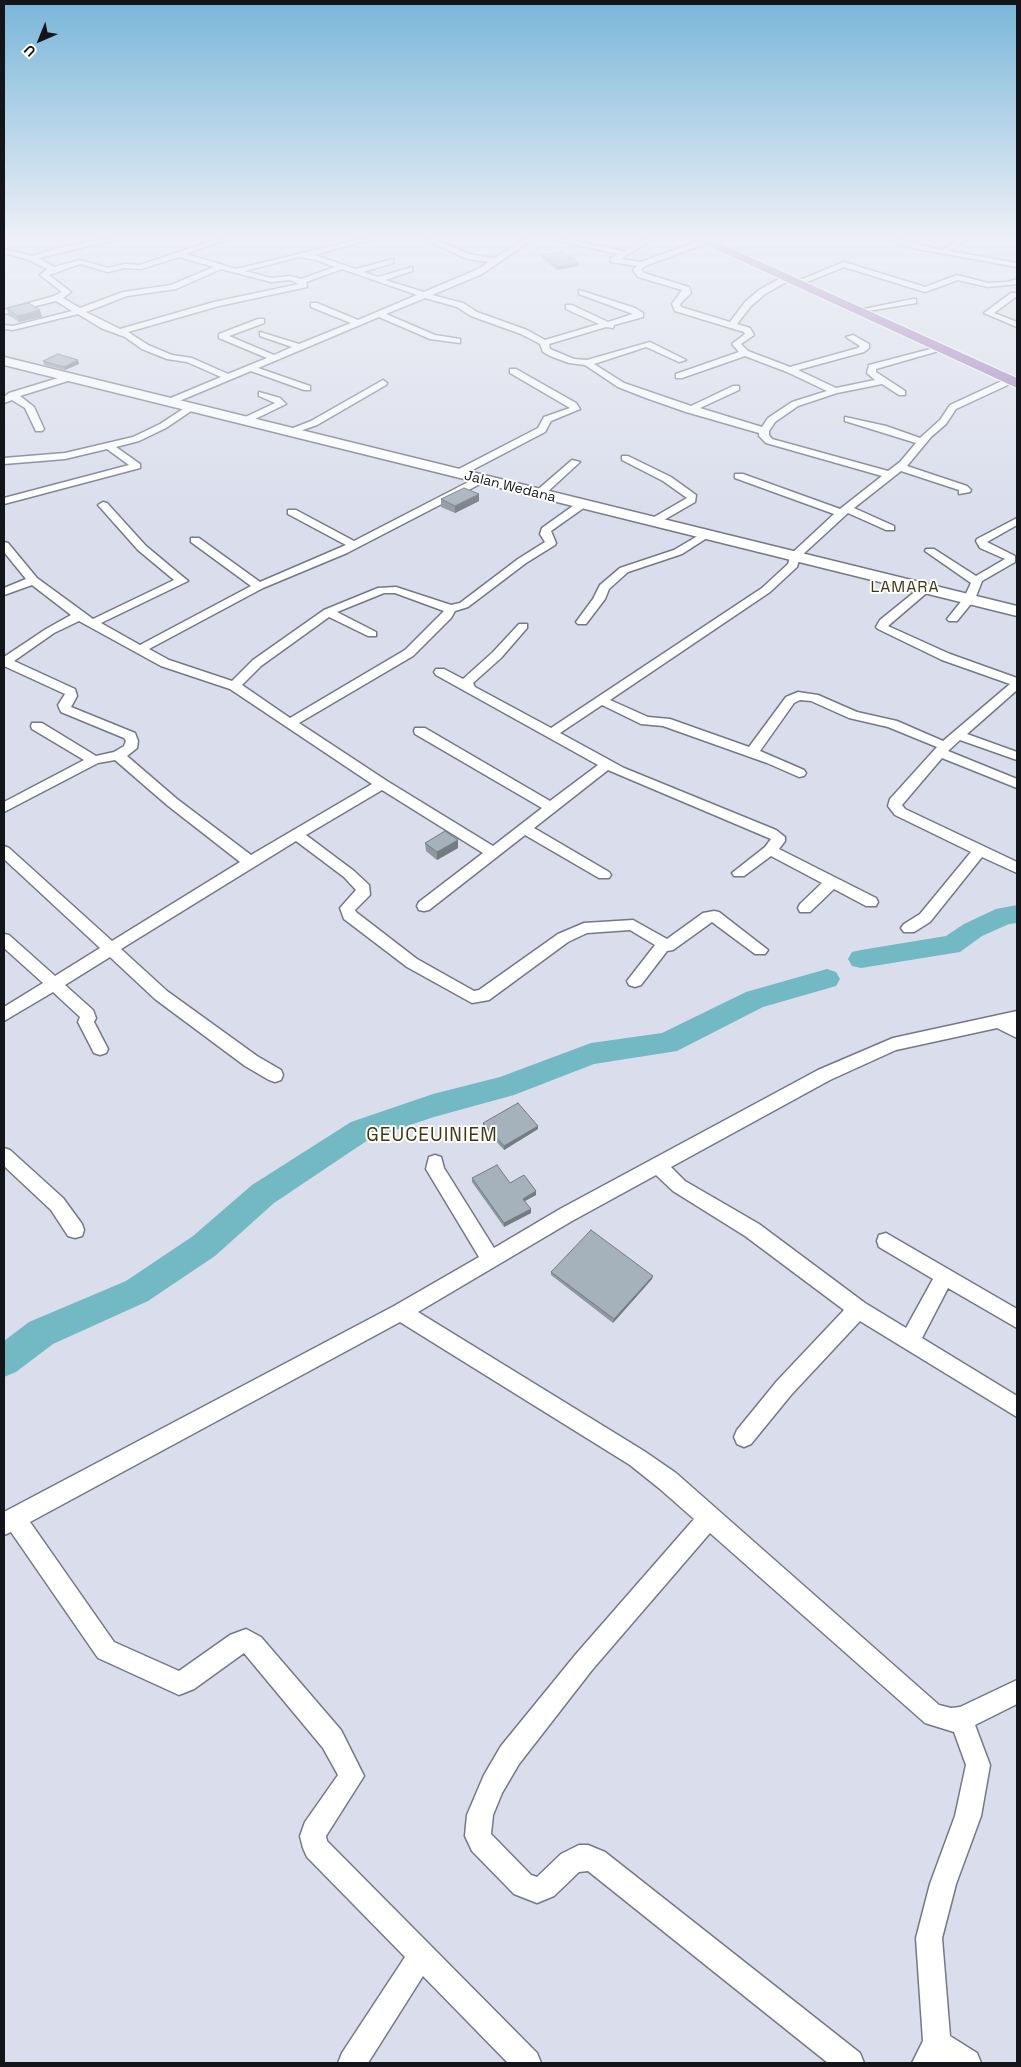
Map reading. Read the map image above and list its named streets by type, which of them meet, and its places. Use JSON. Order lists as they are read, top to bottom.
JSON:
{
  "streets": {
    "street": ["Jalan Wedana"]
  },
  "districts": ["LAMARA", "GEUCEUINIEM"],
  "north": "bottom left"
}
